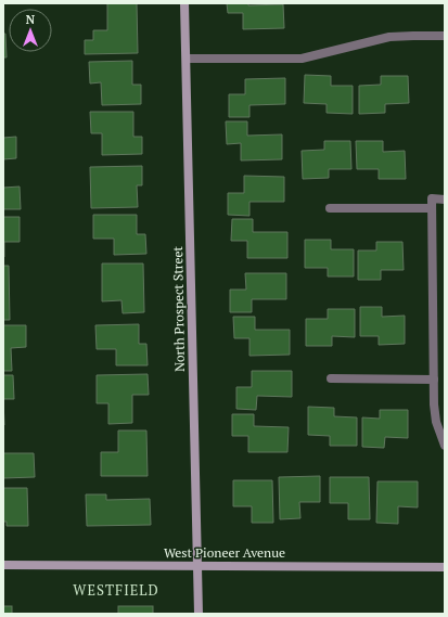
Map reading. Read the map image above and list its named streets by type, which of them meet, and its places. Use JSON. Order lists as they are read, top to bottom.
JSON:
{
  "streets": {
    "street": ["North Prospect Street", "West Pioneer Avenue"]
  },
  "crossings": [
    ["North Prospect Street", "West Pioneer Avenue"]
  ],
  "districts": ["WESTFIELD"],
  "north": "top"
}
